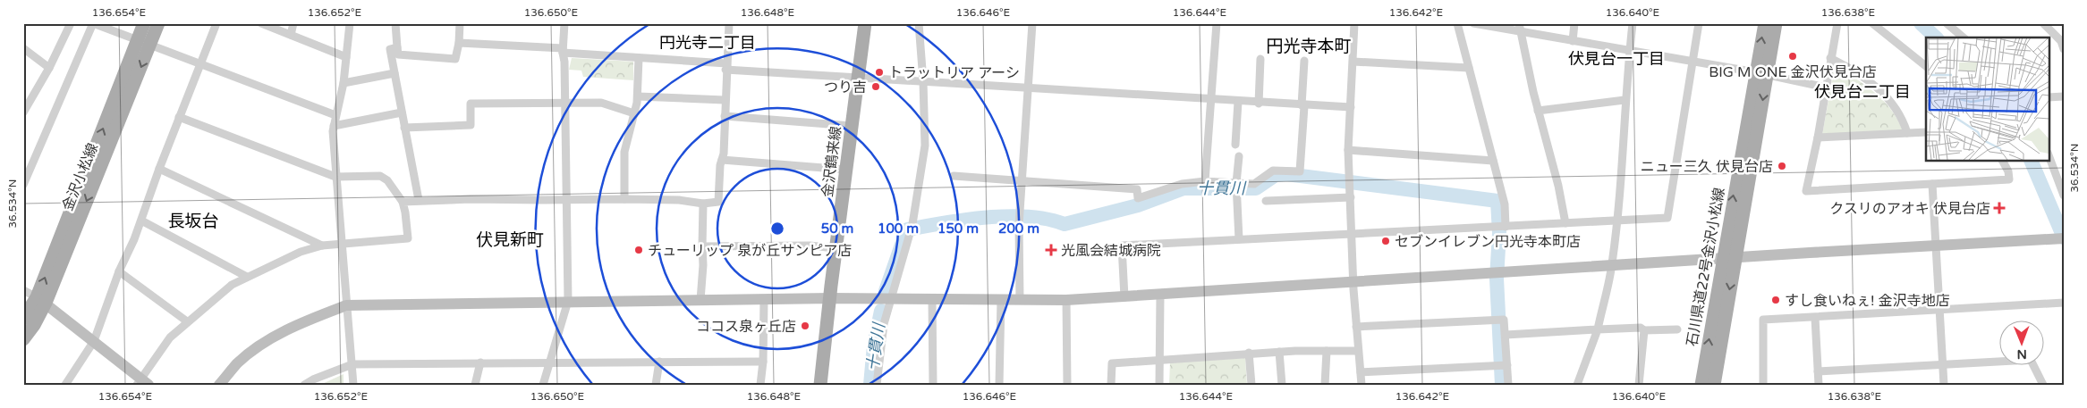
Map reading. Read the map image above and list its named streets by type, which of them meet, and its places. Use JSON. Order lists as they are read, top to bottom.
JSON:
{
  "streets": {
    "main road": ["金沢鶴来線", "金沢小松線", "石川県道22号金沢小松線"]
  },
  "districts": [
    "円光寺二丁目",
    "円光寺本町",
    "伏見台一丁目",
    "伏見台二丁目",
    "長坂台",
    "伏見新町"
  ],
  "water": ["十貫川"],
  "places": {
    "other": [
      "BIG M ONE 金沢伏見台店",
      "トラットリア アーシ",
      "つり吉",
      "ニュー三久 伏見台店",
      "セブンイレブン円光寺本町店",
      "チューリップ 泉が丘サンピア店",
      "すし食いねぇ! 金沢寺地店",
      "ココス泉ヶ丘店"
    ],
    "health": ["クスリのアオキ 伏見台店", "光風会結城病院"]
  },
  "north": "bottom",
  "coordinates": [
    "136.654°E",
    "136.652°E",
    "136.650°E",
    "136.648°E",
    "136.646°E",
    "136.644°E",
    "136.642°E",
    "136.640°E",
    "136.638°E",
    "36.534°N"
  ],
  "rings": [
    "50 m",
    "100 m",
    "150 m",
    "200 m"
  ]
}
